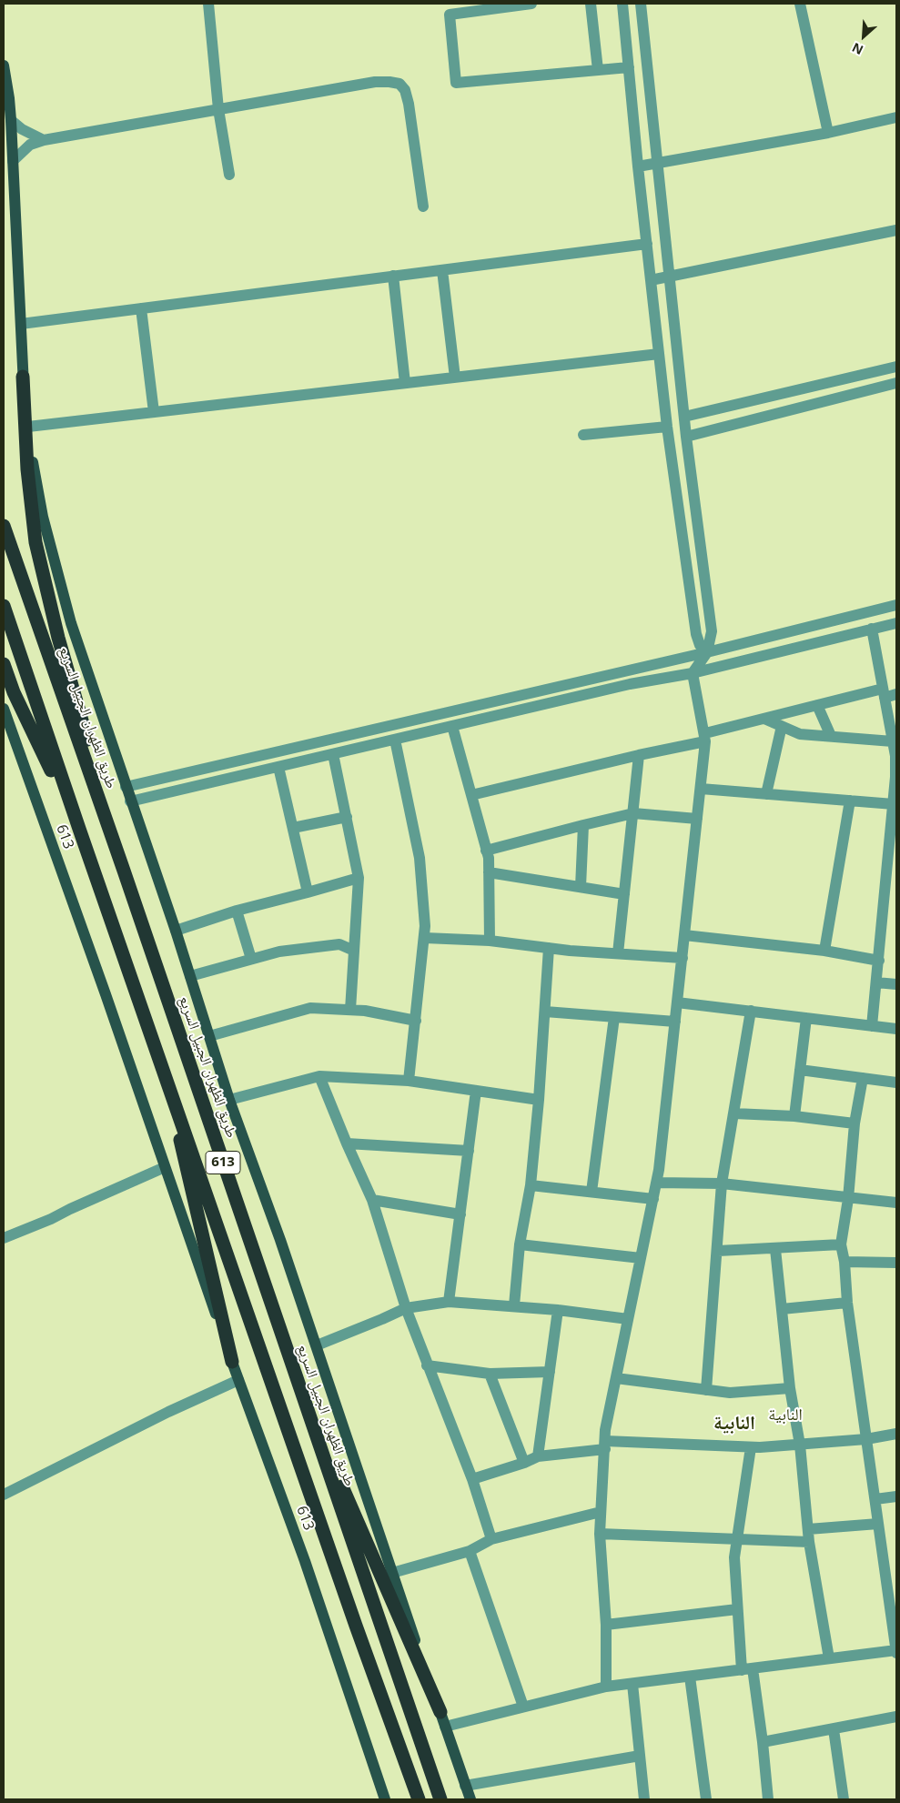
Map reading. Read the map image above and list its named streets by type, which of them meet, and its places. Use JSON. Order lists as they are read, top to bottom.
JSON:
{
  "streets": {
    "highway": ["طريق الظهران الجبيل السريع", "613"]
  },
  "districts": ["النابية", "النابية"],
  "north": "bottom left"
}
